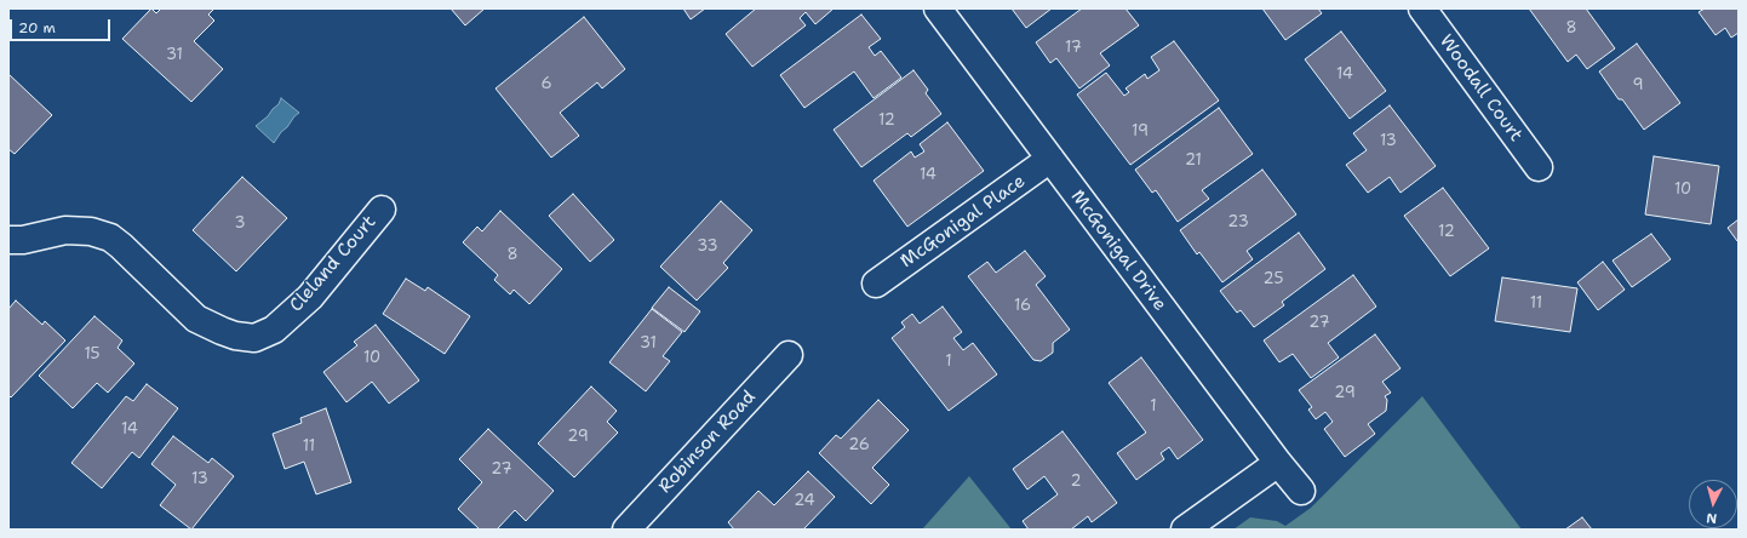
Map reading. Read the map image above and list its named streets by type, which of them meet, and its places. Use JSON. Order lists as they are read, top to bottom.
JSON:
{
  "streets": {
    "street": [
      "Woodall Court",
      "McGonigal Place",
      "McGonigal Drive",
      "Cleland Court",
      "Robinson Road"
    ]
  },
  "crossings": [
    ["McGonigal Place", "McGonigal Drive"]
  ],
  "house_numbers": [
    "8",
    "17",
    "31",
    "14",
    "6",
    "9",
    "12",
    "19",
    "13",
    "21",
    "14",
    "10",
    "23",
    "3",
    "12",
    "33",
    "8",
    "25",
    "11",
    "16",
    "27",
    "31",
    "15",
    "10",
    "1",
    "29",
    "1",
    "14",
    "29",
    "26",
    "11",
    "27",
    "13",
    "2",
    "24"
  ],
  "scale_bar": "20 m",
  "north": "bottom"
}
